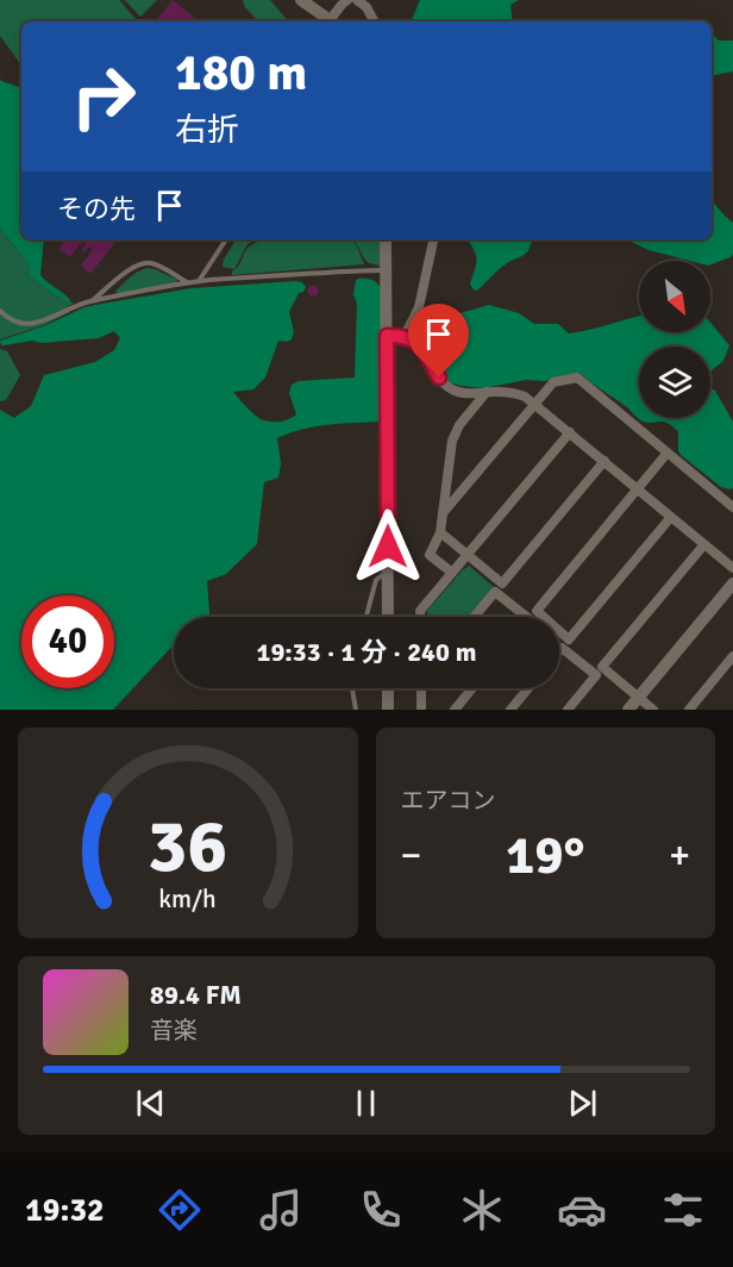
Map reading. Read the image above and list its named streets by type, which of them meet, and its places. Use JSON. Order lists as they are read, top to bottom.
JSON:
{
  "north": "bottom right",
  "page": {
    "turn": ["180 m", "右折"],
    "then": "その先",
    "limit": "40",
    "trip": "19:33 · 1 分 · 240 m",
    "tile": "エアコン",
    "heat": ["−", "19°", "+"],
    "song": ["89.4 FM", "音楽"],
    "tabs": "19:32",
    "gauge": ["36", "km/h"]
  }
}
